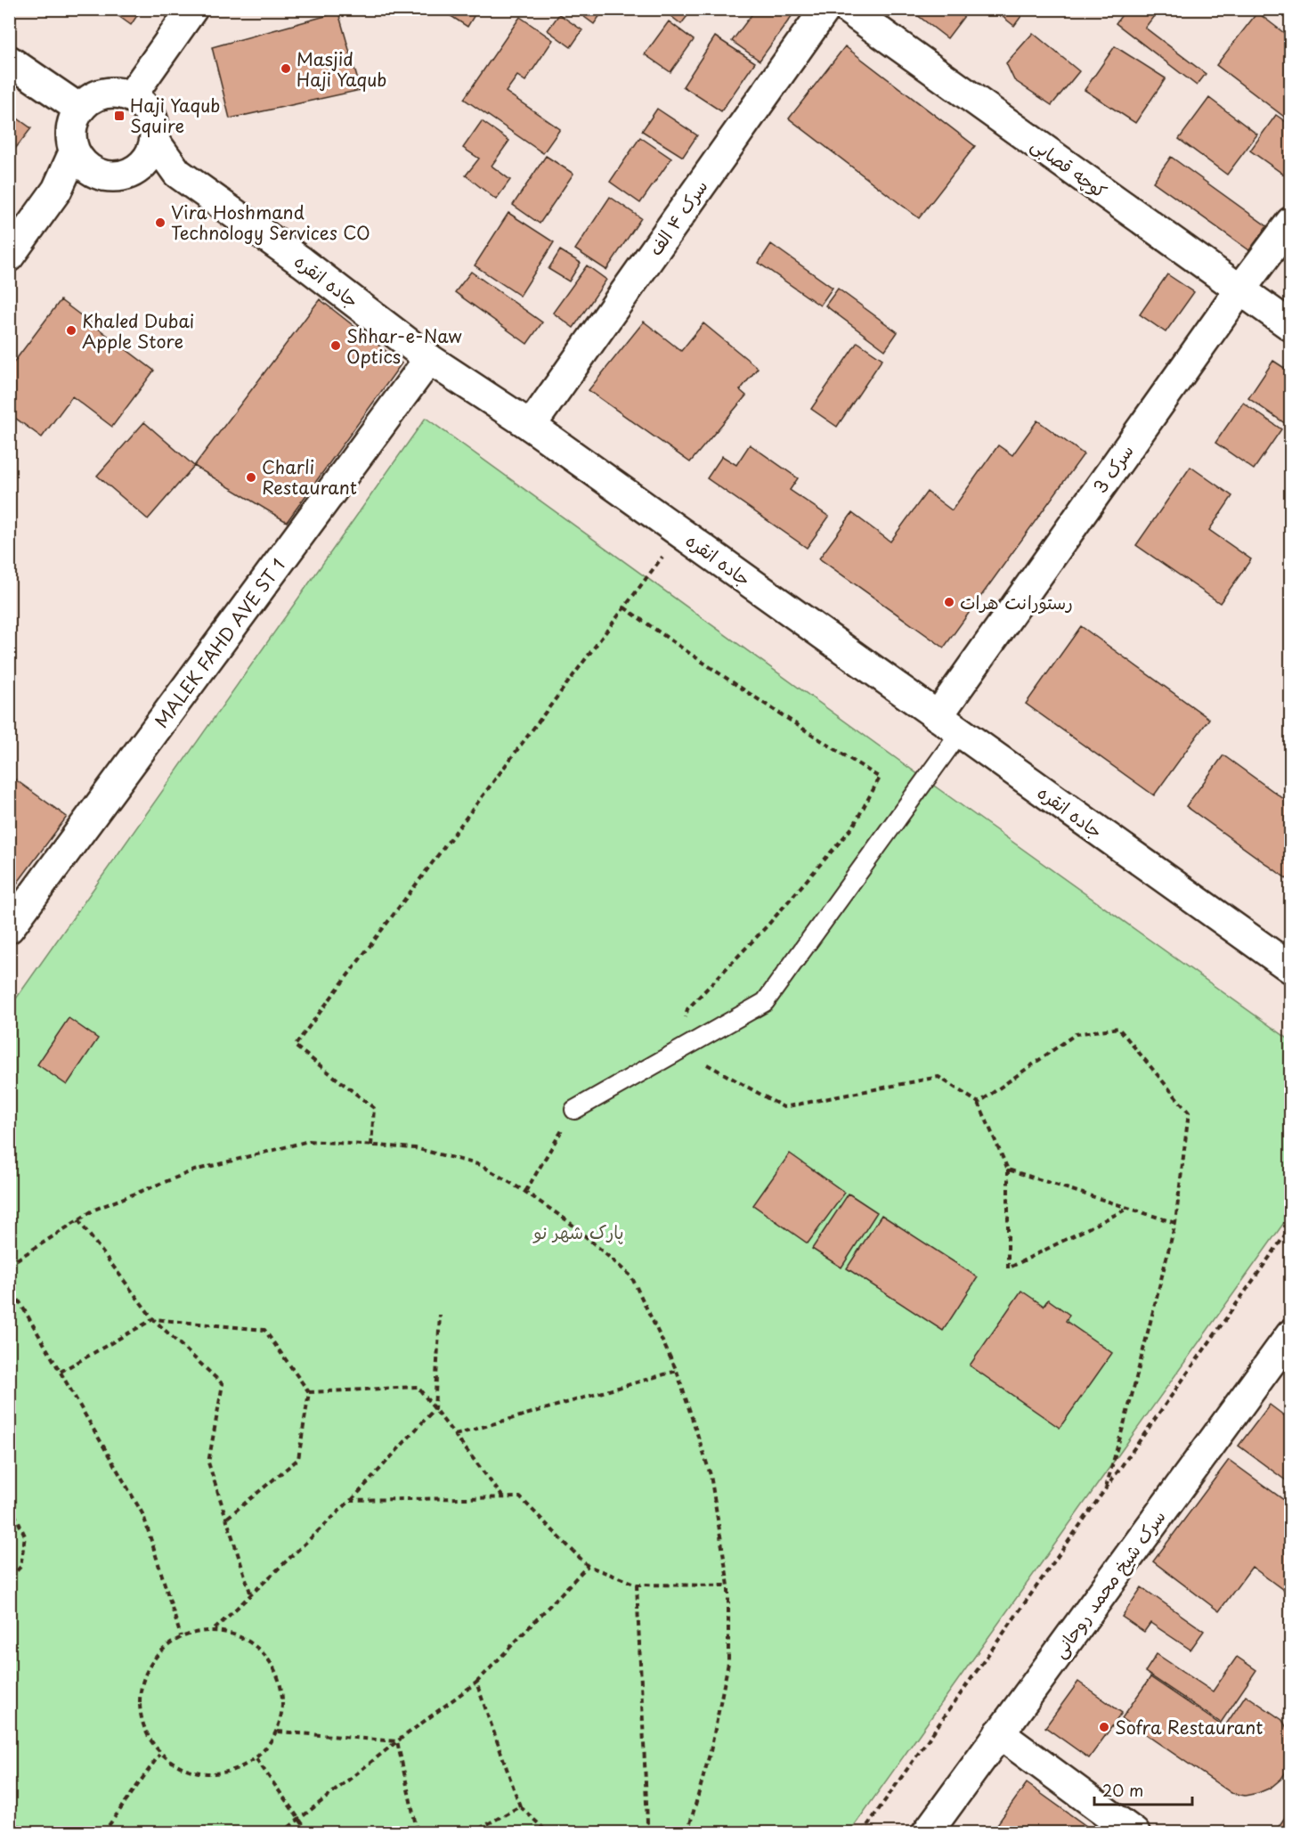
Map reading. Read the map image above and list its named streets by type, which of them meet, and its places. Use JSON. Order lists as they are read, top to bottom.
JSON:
{
  "streets": {
    "street": [
      "کوچه قصابی",
      "سرک ۴ الف",
      "جاده انقره",
      "سرک 3",
      "MALEK FAHD AVE ST 1",
      "سرک شیخ محمد روحانی"
    ]
  },
  "crossings": [
    ["کوچه قصابی", "سرک 3"],
    ["سرک ۴ الف", "جاده انقره"],
    ["جاده انقره", "سرک 3"],
    ["جاده انقره", "MALEK FAHD AVE ST 1"]
  ],
  "parks": ["پارک شهر نو"],
  "places": {
    "other": [
      "Masjid Haji Yaqub",
      "Vira Hoshmand Technology Services CO",
      "Khaled Dubai Apple Store",
      "Shhar-e-Naw Optics",
      "Charli Restaurant",
      "رستورانت هرات",
      "Sofra Restaurant"
    ],
    "transit": ["Haji Yaqub Squire"]
  },
  "scale_bar": "20 m"
}
